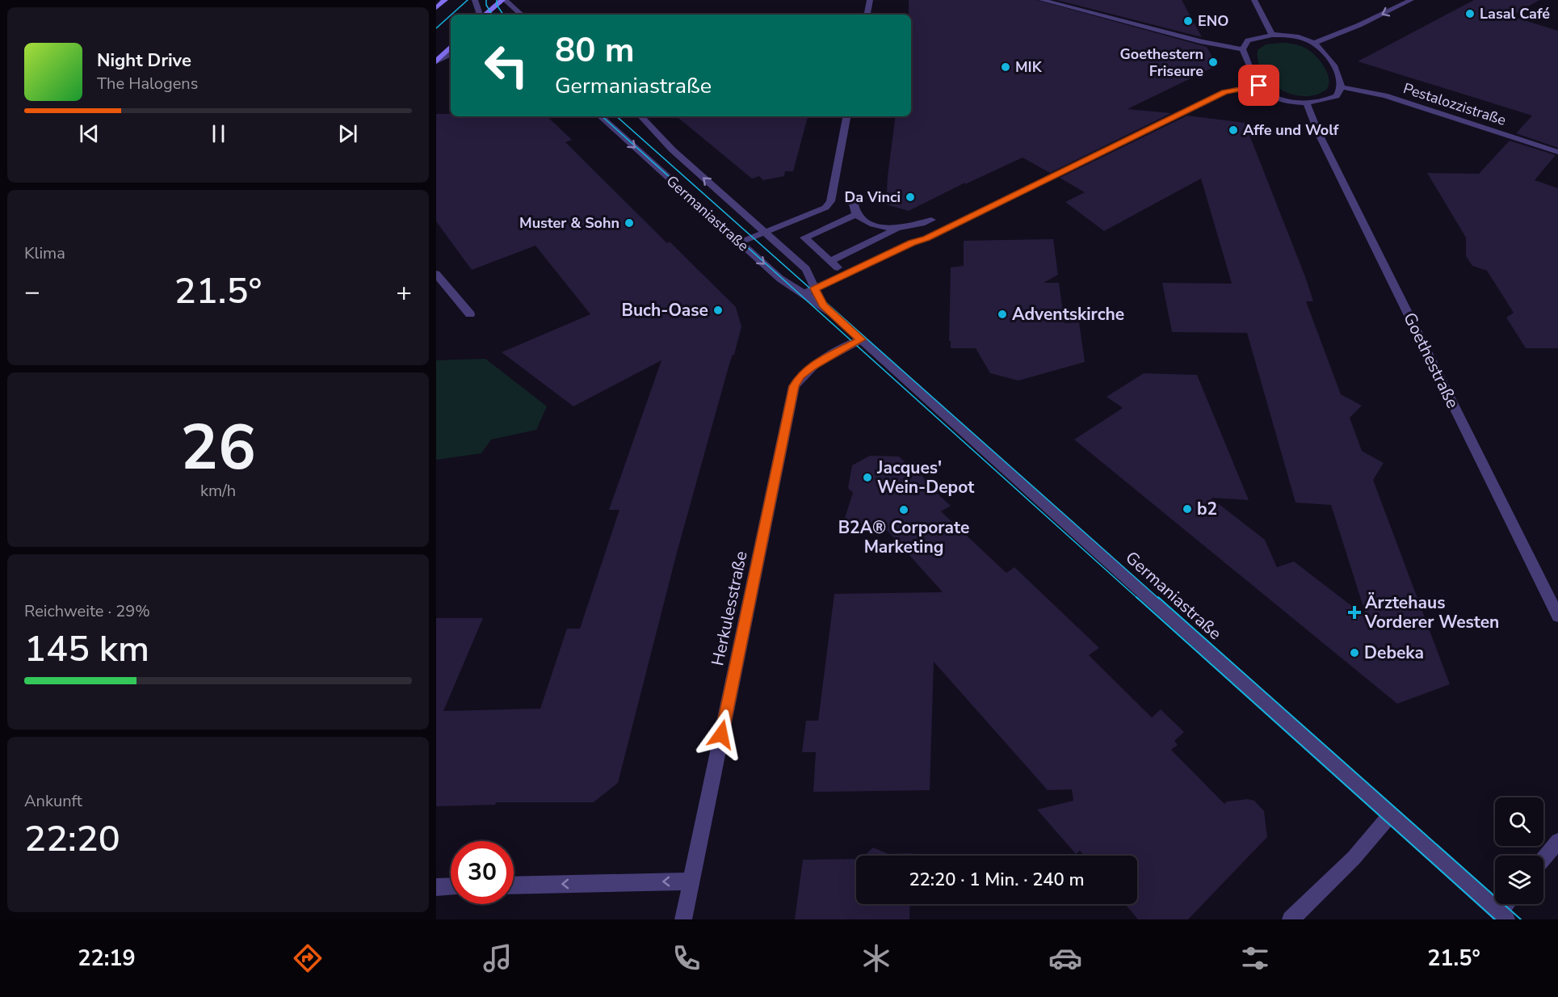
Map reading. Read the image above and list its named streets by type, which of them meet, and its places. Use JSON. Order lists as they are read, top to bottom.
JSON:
{
  "streets": {
    "street": [
      "Pestalozzistraße",
      "Germaniastraße",
      "Goethestraße",
      "Herkulesstraße"
    ]
  },
  "crossings": [
    ["Pestalozzistraße", "Goethestraße"],
    ["Germaniastraße", "Herkulesstraße"]
  ],
  "places": {
    "other": [
      "Lasal Café",
      "ENO",
      "Goethestern Friseure",
      "MIK",
      "Affe und Wolf",
      "Da Vinci",
      "Muster & Sohn",
      "Buch-Oase",
      "Adventskirche",
      "Jacques' Wein-Depot",
      "b2",
      "B2A® Corporate Marketing",
      "Debeka"
    ],
    "health": ["Ärztehaus Vorderer Westen"]
  },
  "page": {
    "turn": ["80 m", "Germaniastraße"],
    "song": ["Night Drive", "The Halogens"],
    "tile": [
      "Klima",
      ["26", "km/h"],
      ["Reichweite · 29%", "145 km"],
      ["Ankunft", "22:20"]
    ],
    "heat": ["−", "21.5°", "+"],
    "limit": "30",
    "trip": "22:20 · 1 Min. · 240 m",
    "tabs": ["22:19", "21.5°"]
  }
}
